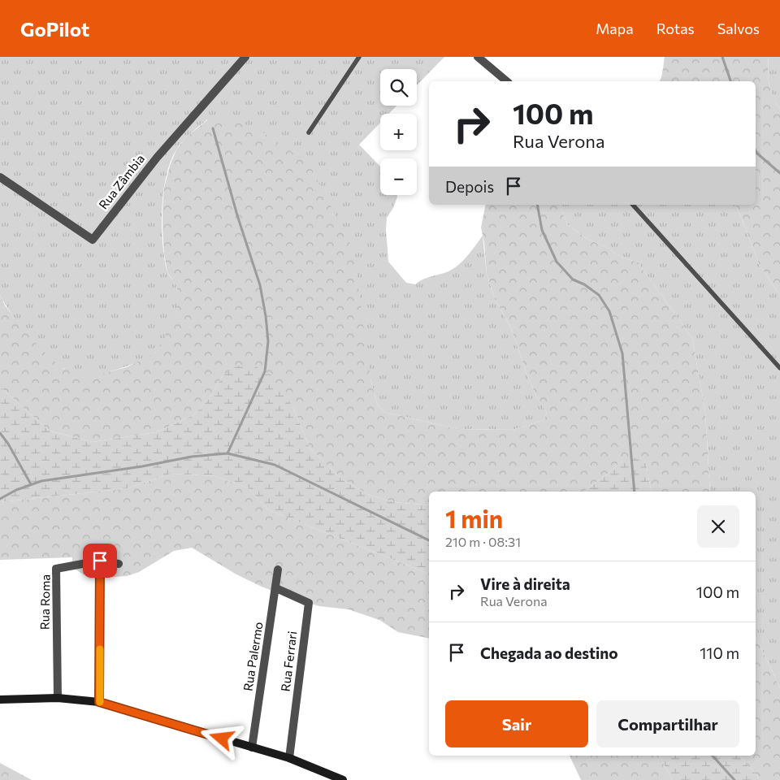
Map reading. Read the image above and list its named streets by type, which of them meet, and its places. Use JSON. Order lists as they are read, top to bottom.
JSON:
{
  "streets": {
    "street": [
      "Rua Zâmbia",
      "Rua Roma",
      "Rua Palermo",
      "Rua Ferrari"
    ]
  },
  "crossings": [
    ["Rua Palermo", "Rua Ferrari"]
  ],
  "page": {
    "header": "GoPilot",
    "nav": ["Mapa", "Rotas", "Salvos"],
    "map_buttons": ["+", "−"],
    "turn": ["100 m", "Rua Verona"],
    "then": "Depois",
    "heading": ["1 min", "210 m · 08:31"],
    "list": [
      {
        "name": "Vire à direita",
        "note": "Rua Verona",
        "value": "100 m"
      },
      {
        "name": "Chegada ao destino",
        "value": "110 m"
      }
    ],
    "buttons": ["Sair", "Compartilhar"]
  }
}
